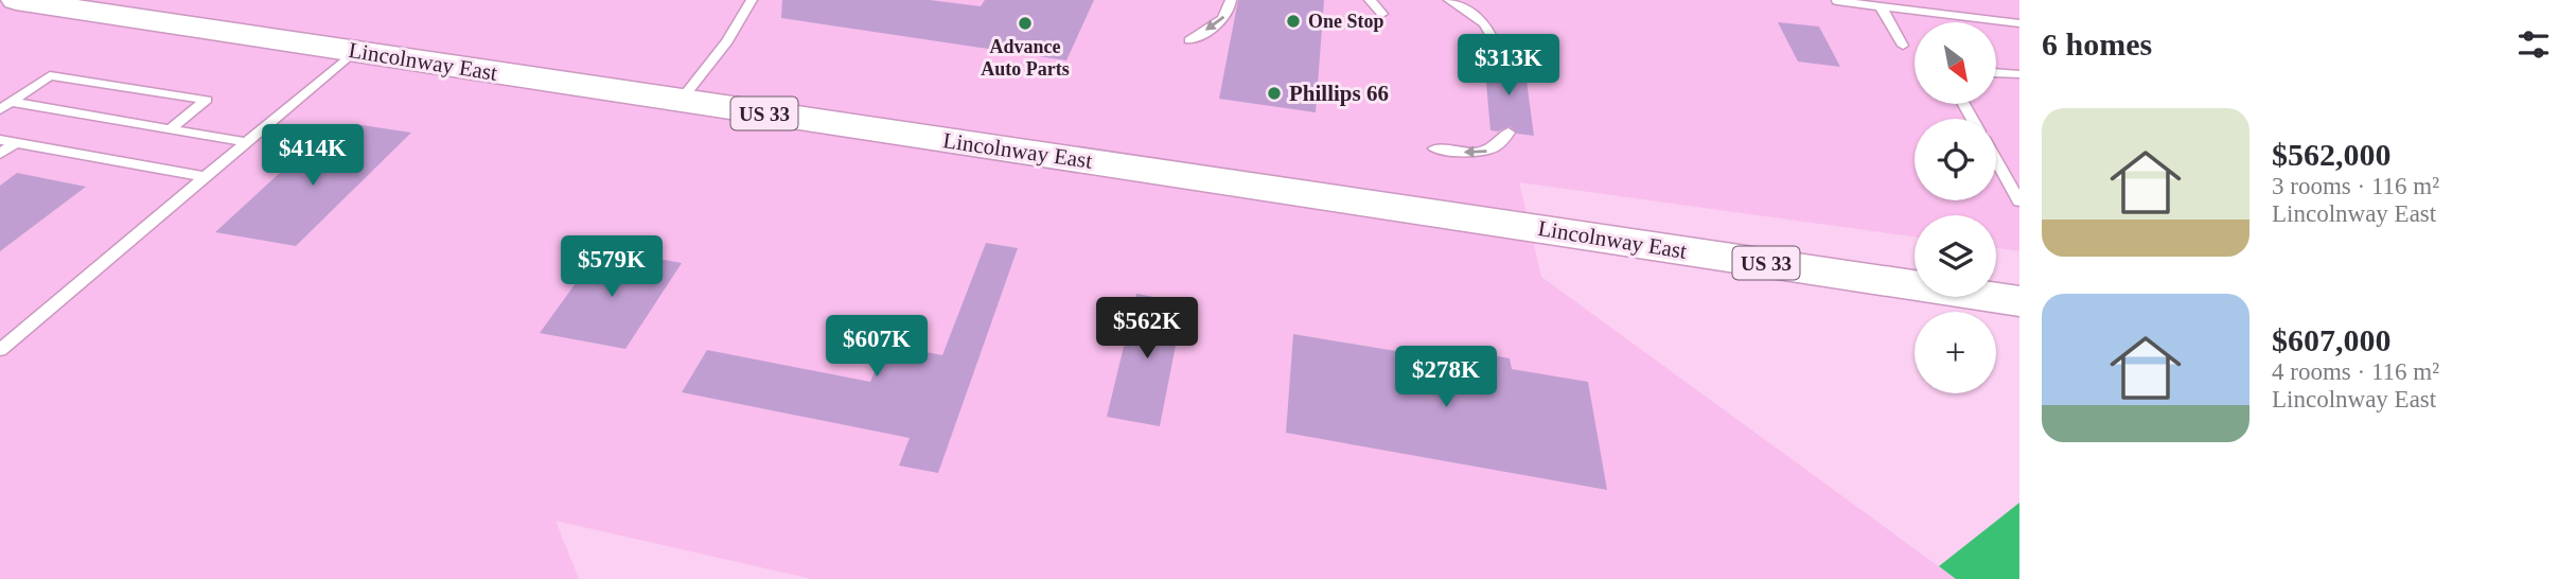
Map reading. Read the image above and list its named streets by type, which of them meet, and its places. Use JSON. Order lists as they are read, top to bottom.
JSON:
{
  "streets": {
    "highway": ["Lincolnway East", "US 33"]
  },
  "places": ["One Stop", "Advance Auto Parts", "Phillips 66"],
  "north": "bottom right",
  "page": {
    "heading": "6 homes",
    "map_buttons": "+",
    "price": [
      "$313K",
      "$414K",
      "$579K",
      "$562K",
      "$607K",
      "$278K"
    ],
    "list": [
      {
        "name": "$562,000",
        "note": "3 rooms · 116 m² · Lincolnway East"
      },
      {
        "name": "$607,000",
        "note": "4 rooms · 116 m² · Lincolnway East"
      }
    ]
  }
}
